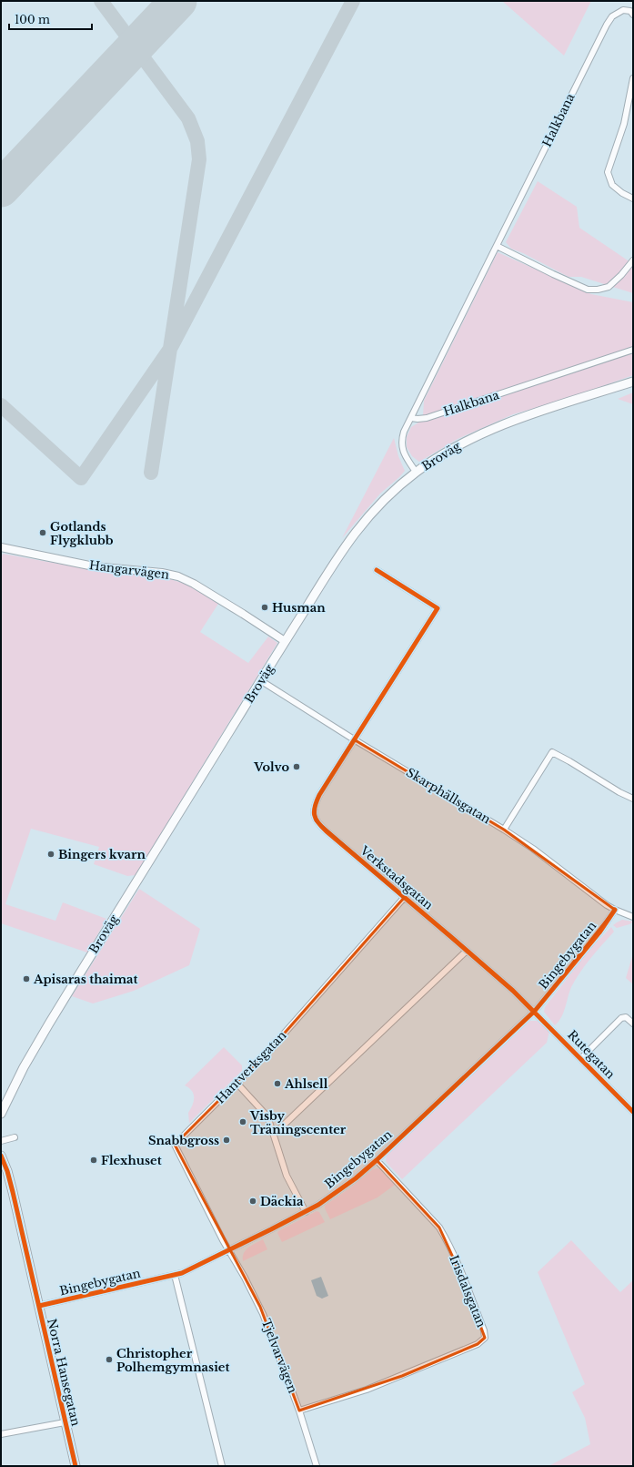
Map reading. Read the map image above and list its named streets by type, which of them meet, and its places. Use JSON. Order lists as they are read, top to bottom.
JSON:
{
  "streets": {
    "main road": ["Broväg", "Norra Hansegatan"],
    "street": [
      "Halkbana",
      "Hangarvägen",
      "Skarphällsgatan",
      "Verkstadsgatan",
      "Bingebygatan",
      "Rutegatan",
      "Hantverksgatan",
      "Irisdalsgatan",
      "Tjelvarvägen"
    ]
  },
  "crossings": [
    ["Halkbana", "Broväg"],
    ["Broväg", "Hangarvägen"],
    ["Broväg", "Skarphällsgatan"],
    ["Skarphällsgatan", "Verkstadsgatan"],
    ["Skarphällsgatan", "Bingebygatan"],
    ["Verkstadsgatan", "Bingebygatan"],
    ["Verkstadsgatan", "Rutegatan"],
    ["Verkstadsgatan", "Hantverksgatan"],
    ["Bingebygatan", "Rutegatan"],
    ["Bingebygatan", "Hantverksgatan"],
    ["Bingebygatan", "Irisdalsgatan"],
    ["Bingebygatan", "Tjelvarvägen"],
    ["Bingebygatan", "Norra Hansegatan"],
    ["Hantverksgatan", "Tjelvarvägen"],
    ["Irisdalsgatan", "Tjelvarvägen"]
  ],
  "places": [
    "Gotlands Flygklubb",
    "Husman",
    "Volvo",
    "Bingers kvarn",
    "Apisaras thaimat",
    "Ahlsell",
    "Visby Träningscenter",
    "Snabbgross",
    "Flexhuset",
    "Däckia",
    "Christopher Polhemgymnasiet"
  ],
  "scale_bar": "100 m"
}
